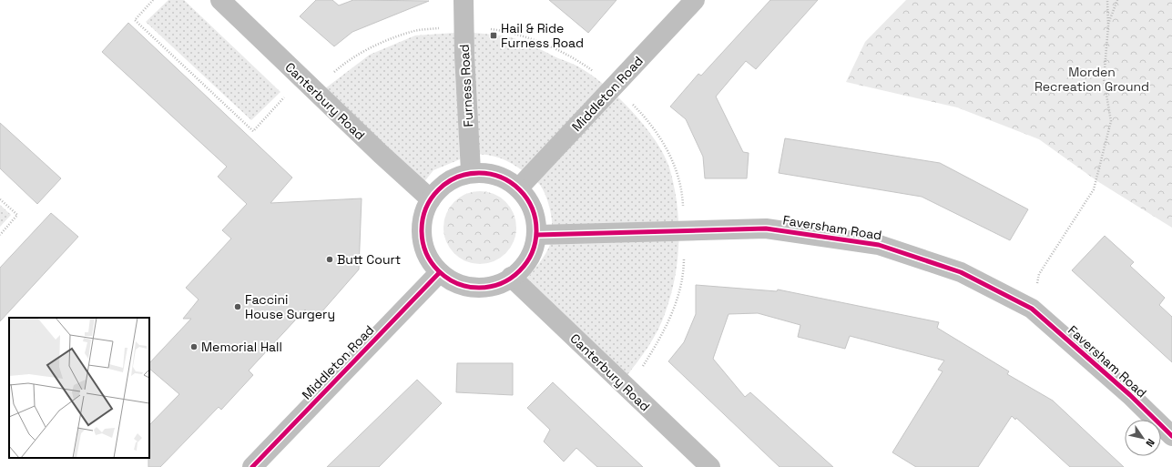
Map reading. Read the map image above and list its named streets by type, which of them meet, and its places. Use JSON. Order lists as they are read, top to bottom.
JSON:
{
  "streets": {
    "street": [
      "Furness Road",
      "Middleton Road",
      "Canterbury Road",
      "Faversham Road"
    ]
  },
  "crossings": [
    ["Furness Road", "Middleton Road"],
    ["Furness Road", "Canterbury Road"],
    ["Furness Road", "Faversham Road"],
    ["Middleton Road", "Canterbury Road"],
    ["Middleton Road", "Faversham Road"],
    ["Canterbury Road", "Faversham Road"]
  ],
  "parks": ["Morden Recreation Ground"],
  "places": {
    "transit": ["Hail & Ride Furness Road"],
    "other": ["Butt Court", "Faccini House Surgery", "Memorial Hall"]
  },
  "north": "bottom right"
}
